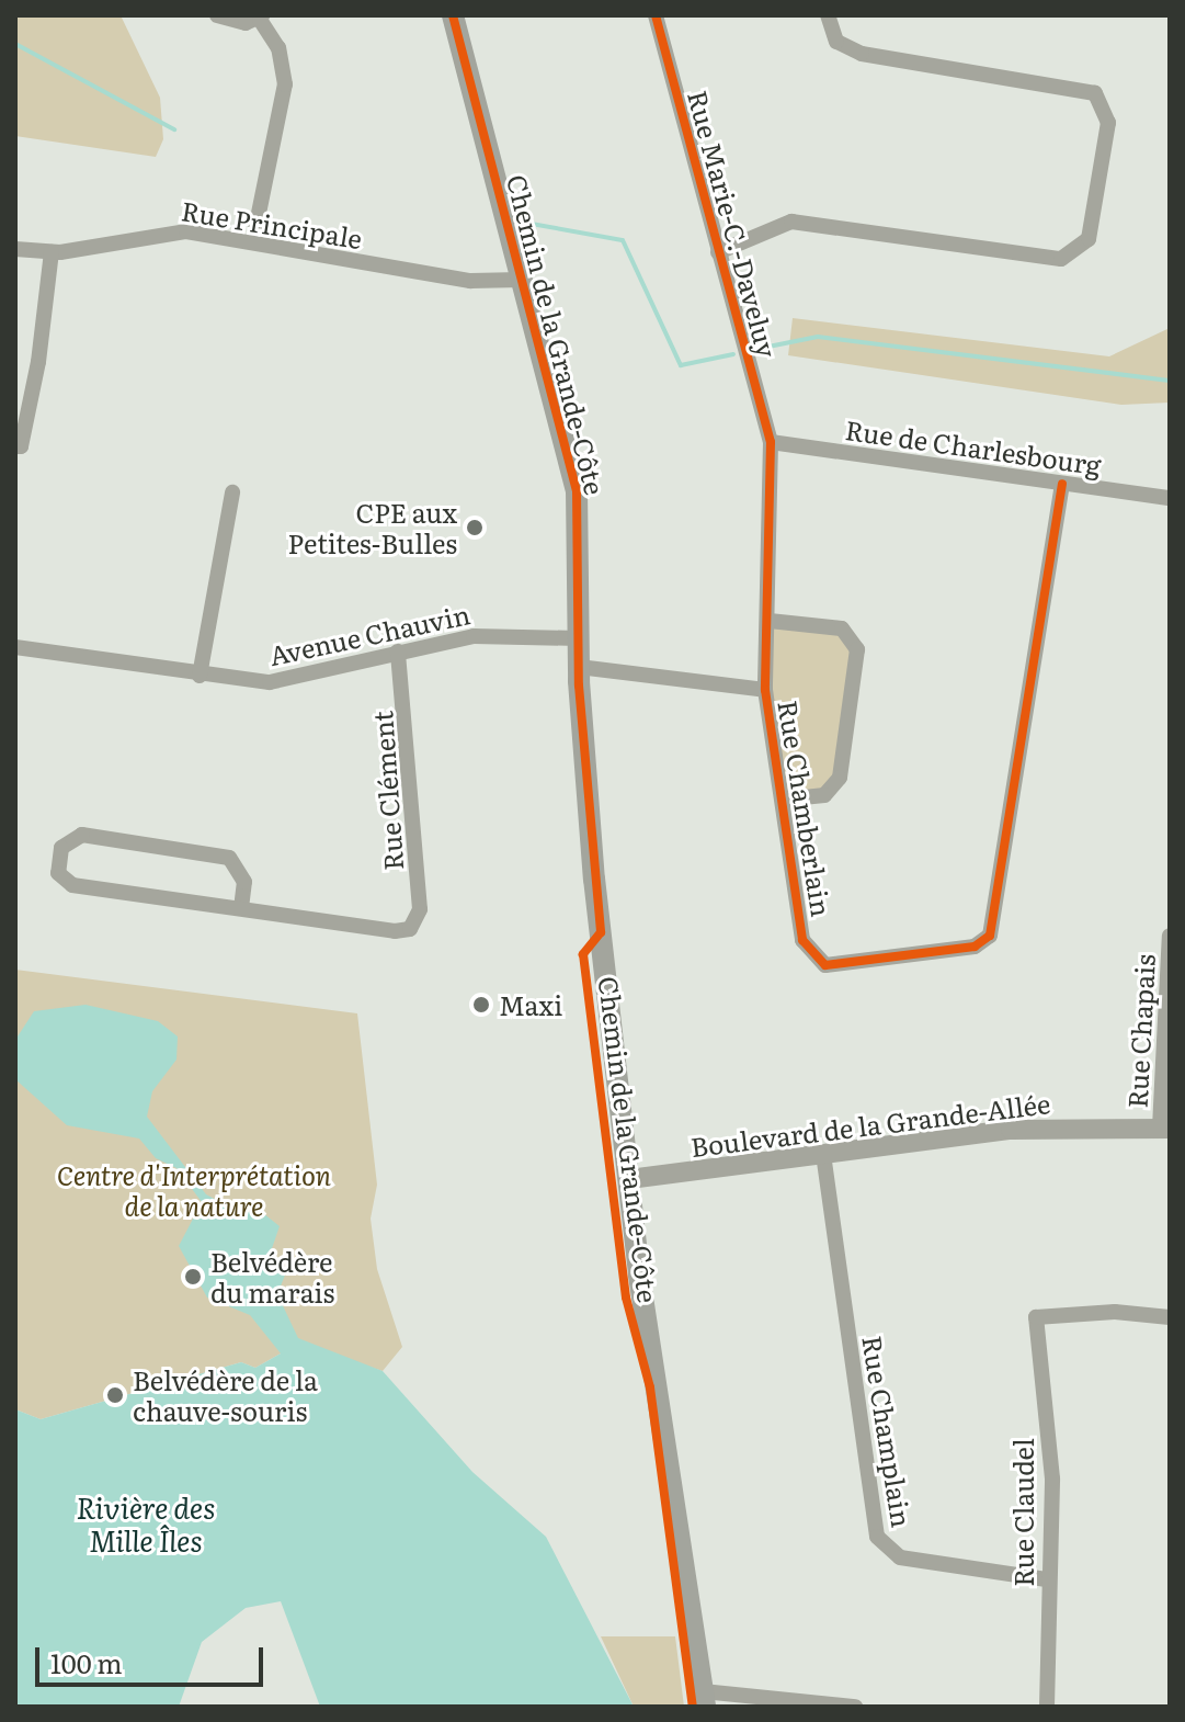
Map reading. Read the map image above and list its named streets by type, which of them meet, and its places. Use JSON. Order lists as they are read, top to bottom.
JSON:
{
  "streets": {
    "main road": ["Chemin de la Grande-Côte"],
    "street": [
      "Rue Principale",
      "Rue Marie-C.-Daveluy",
      "Rue de Charlesbourg",
      "Avenue Chauvin",
      "Rue Clément",
      "Rue Chamberlain",
      "Rue Chapais",
      "Boulevard de la Grande-Allée",
      "Rue Champlain",
      "Rue Claudel"
    ]
  },
  "crossings": [
    ["Rue Principale", "Chemin de la Grande-Côte"],
    ["Rue Marie-C.-Daveluy", "Rue de Charlesbourg"],
    ["Rue Marie-C.-Daveluy", "Rue Chamberlain"],
    ["Chemin de la Grande-Côte", "Avenue Chauvin"],
    ["Chemin de la Grande-Côte", "Rue Chamberlain"],
    ["Chemin de la Grande-Côte", "Boulevard de la Grande-Allée"],
    ["Rue de Charlesbourg", "Rue Chamberlain"],
    ["Avenue Chauvin", "Rue Clément"],
    ["Rue Chapais", "Boulevard de la Grande-Allée"],
    ["Boulevard de la Grande-Allée", "Rue Champlain"],
    ["Rue Champlain", "Rue Claudel"]
  ],
  "water": ["Rivière des Mille Îles"],
  "parks": ["Centre d'Interprétation de la nature"],
  "places": [
    "CPE aux Petites-Bulles",
    "Maxi",
    "Belvédère du marais",
    "Belvédère de la chauve-souris"
  ],
  "scale_bar": "100 m"
}
